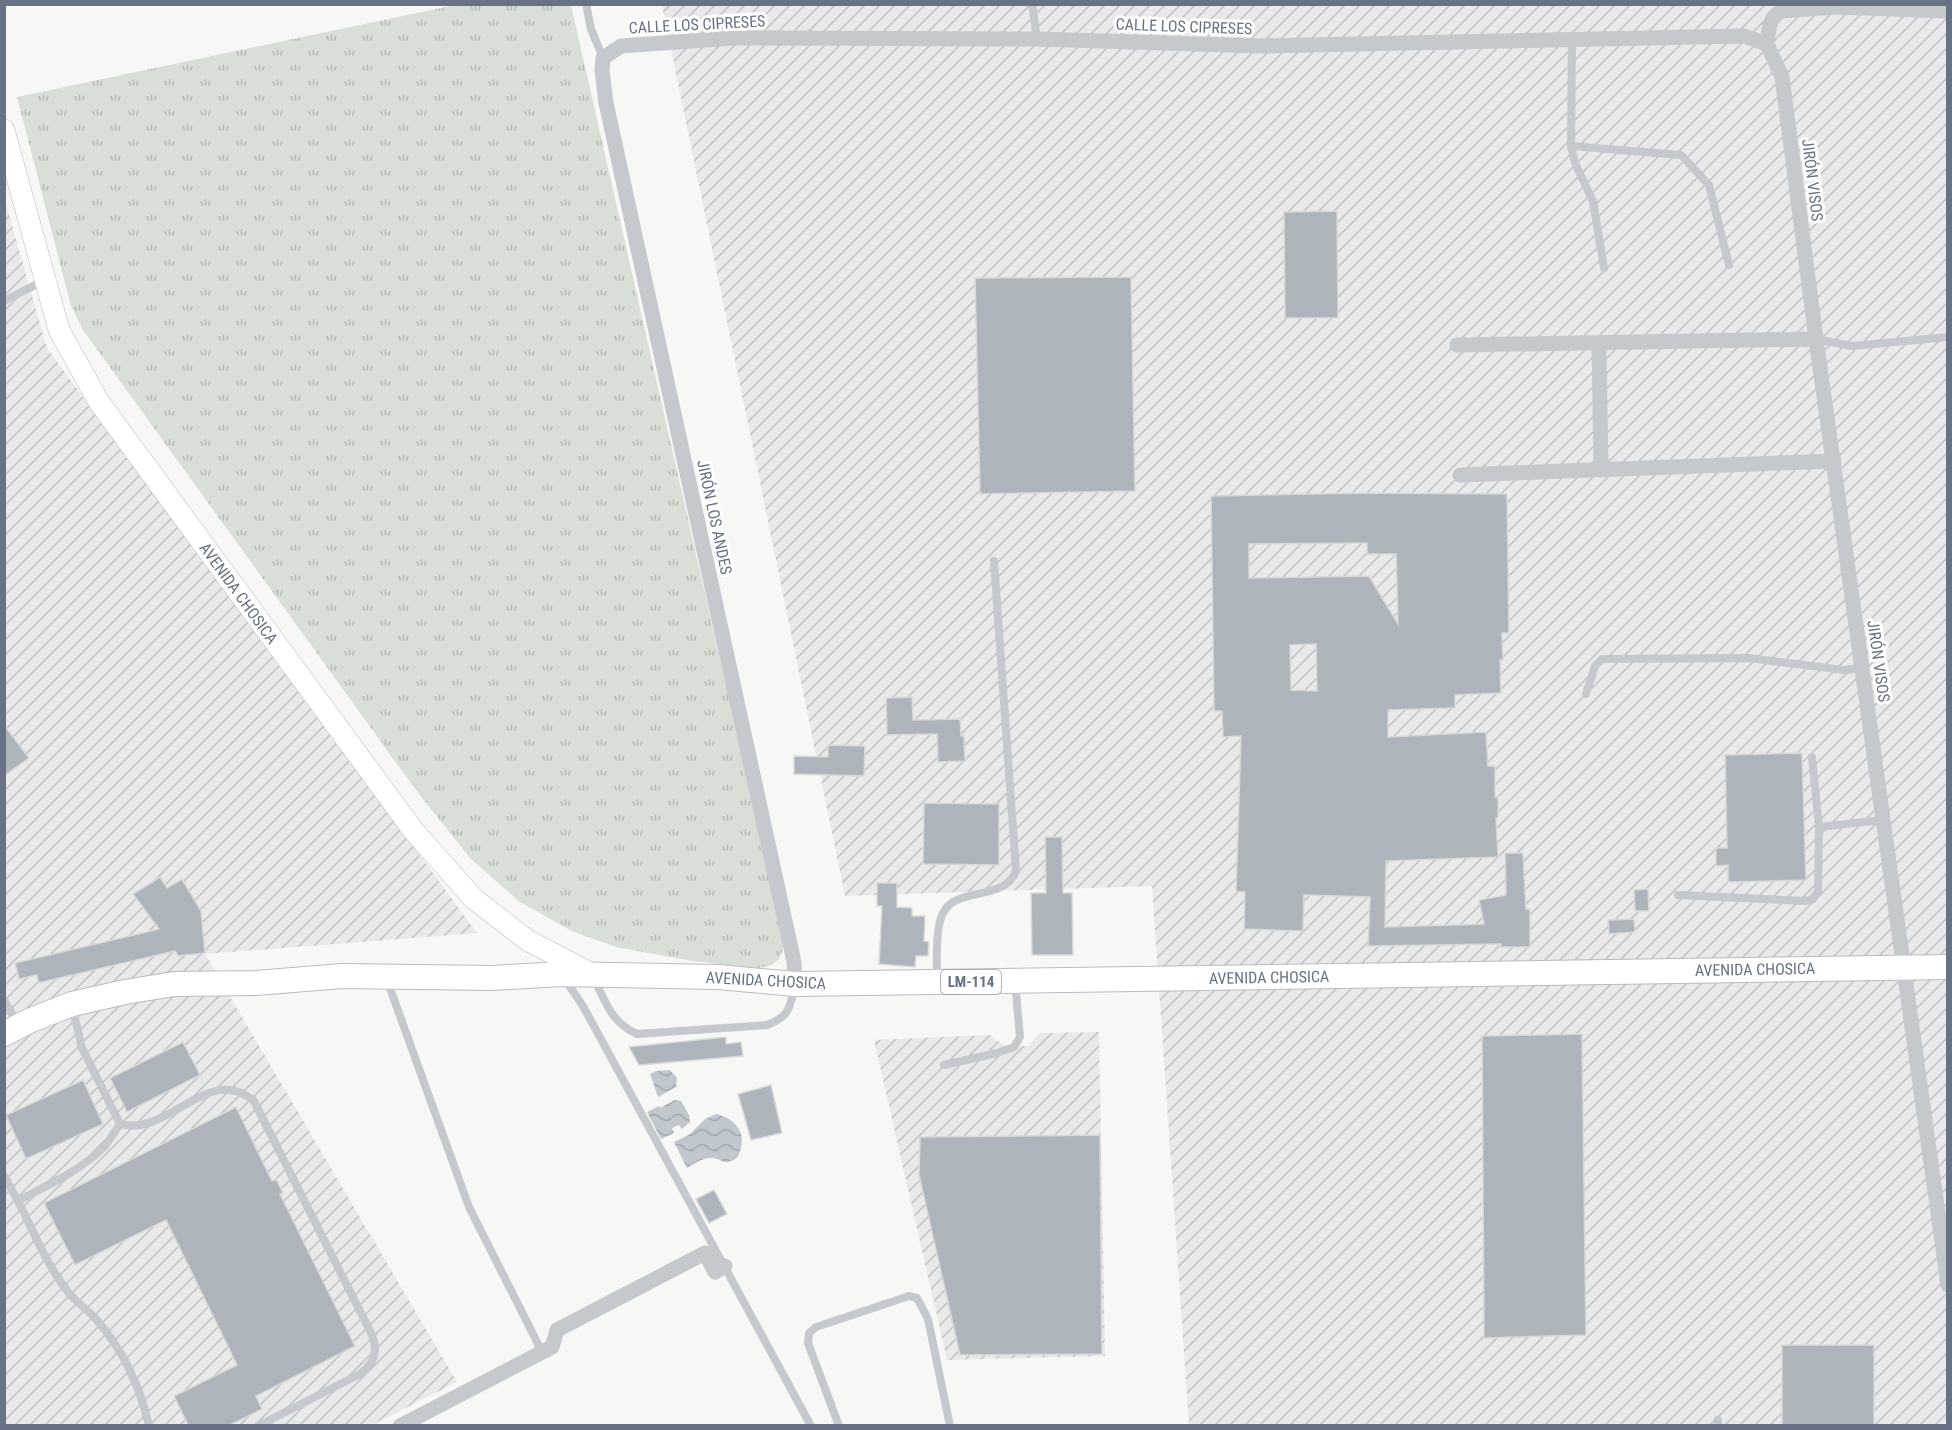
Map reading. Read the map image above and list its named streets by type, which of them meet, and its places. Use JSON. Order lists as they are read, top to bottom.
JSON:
{
  "streets": {
    "main road": ["AVENIDA CHOSICA", "LM-114"],
    "street": ["CALLE LOS CIPRESES", "JIRÓN VISOS", "JIRÓN LOS ANDES"]
  },
  "crossings": [
    ["CALLE LOS CIPRESES", "JIRÓN VISOS"],
    ["CALLE LOS CIPRESES", "JIRÓN LOS ANDES"],
    ["JIRÓN VISOS", "AVENIDA CHOSICA"],
    ["JIRÓN LOS ANDES", "AVENIDA CHOSICA"]
  ]
}
